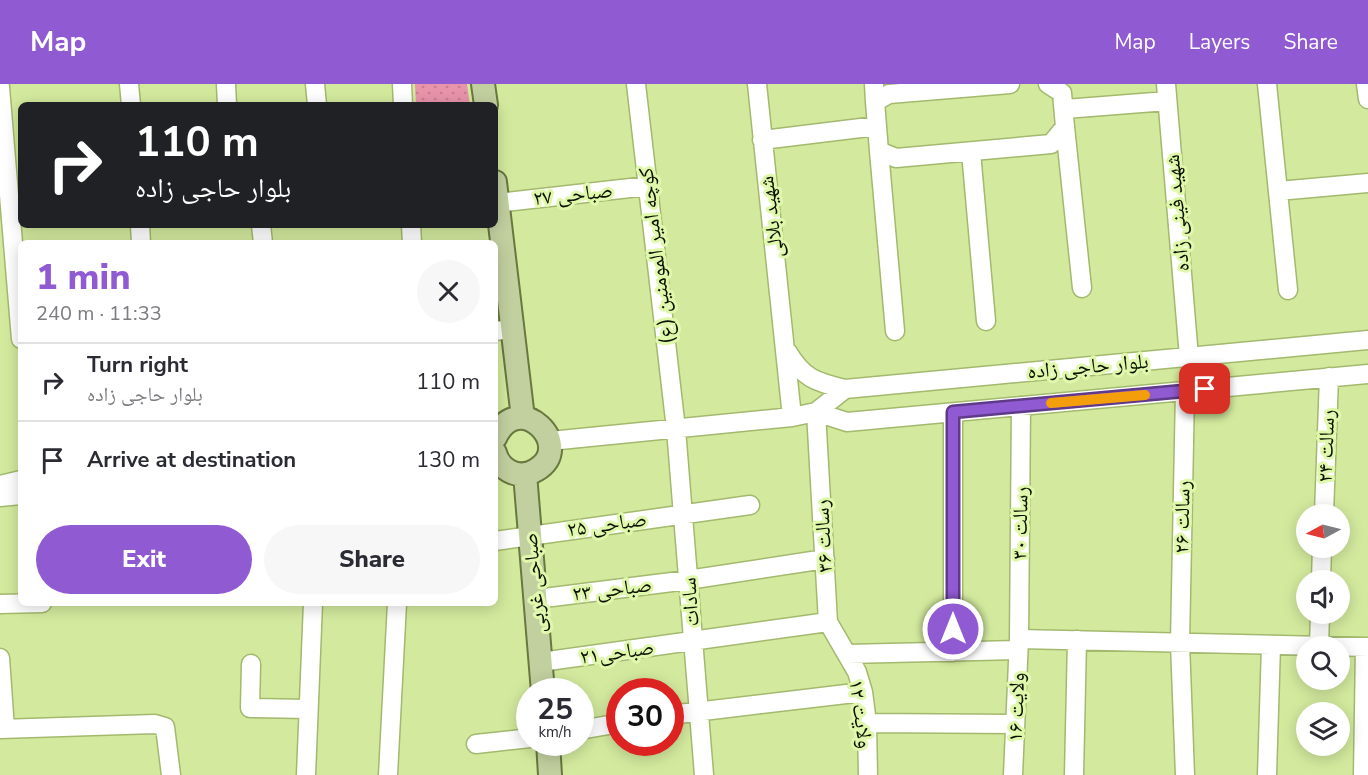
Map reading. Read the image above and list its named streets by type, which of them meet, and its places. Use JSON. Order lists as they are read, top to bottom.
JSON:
{
  "streets": {
    "main road": ["صباحی غربی"],
    "street": [
      "صباحی ۲۷",
      "شهید فینی زاده",
      "شهید بلالی",
      "کوچه امیر المومنین (ع)",
      "بلوار حاجی زاده",
      "رسالت ۲۴",
      "رسالت ۲۶",
      "رسالت ۳۰",
      "صباحی ۲۵",
      "رسالت ۳۶",
      "صباحی ۲۳",
      "سادات",
      "صباحی۲۱",
      "ولایت ۱۶",
      "ولایت ۱۲"
    ]
  },
  "crossings": [
    ["صباحی ۲۷", "کوچه امیر المومنین (ع)"],
    ["شهید فینی زاده", "بلوار حاجی زاده"],
    ["شهید بلالی", "بلوار حاجی زاده"],
    ["کوچه امیر المومنین (ع)", "سادات"],
    ["بلوار حاجی زاده", "رسالت ۲۴"],
    ["بلوار حاجی زاده", "رسالت ۲۶"],
    ["بلوار حاجی زاده", "رسالت ۳۰"],
    ["بلوار حاجی زاده", "رسالت ۳۶"],
    ["رسالت ۳۰", "ولایت ۱۶"],
    ["صباحی ۲۵", "صباحی غربی"],
    ["صباحی ۲۵", "سادات"],
    ["رسالت ۳۶", "صباحی ۲۳"],
    ["رسالت ۳۶", "صباحی۲۱"],
    ["رسالت ۳۶", "ولایت ۱۲"],
    ["صباحی غربی", "صباحی ۲۳"],
    ["صباحی غربی", "صباحی۲۱"],
    ["صباحی ۲۳", "سادات"],
    ["سادات", "صباحی۲۱"]
  ],
  "north": "left",
  "page": {
    "header": "Map",
    "nav": ["Map", "Layers", "Share"],
    "turn": ["110 m", "بلوار حاجی زاده"],
    "heading": ["1 min", "240 m · 11:33"],
    "list": [
      {
        "name": "Turn right",
        "note": "بلوار حاجی زاده",
        "value": "110 m"
      },
      {
        "name": "Arrive at destination",
        "value": "130 m"
      }
    ],
    "buttons": ["Exit", "Share"],
    "speed": "25 km/h",
    "limit": "30"
  }
}
